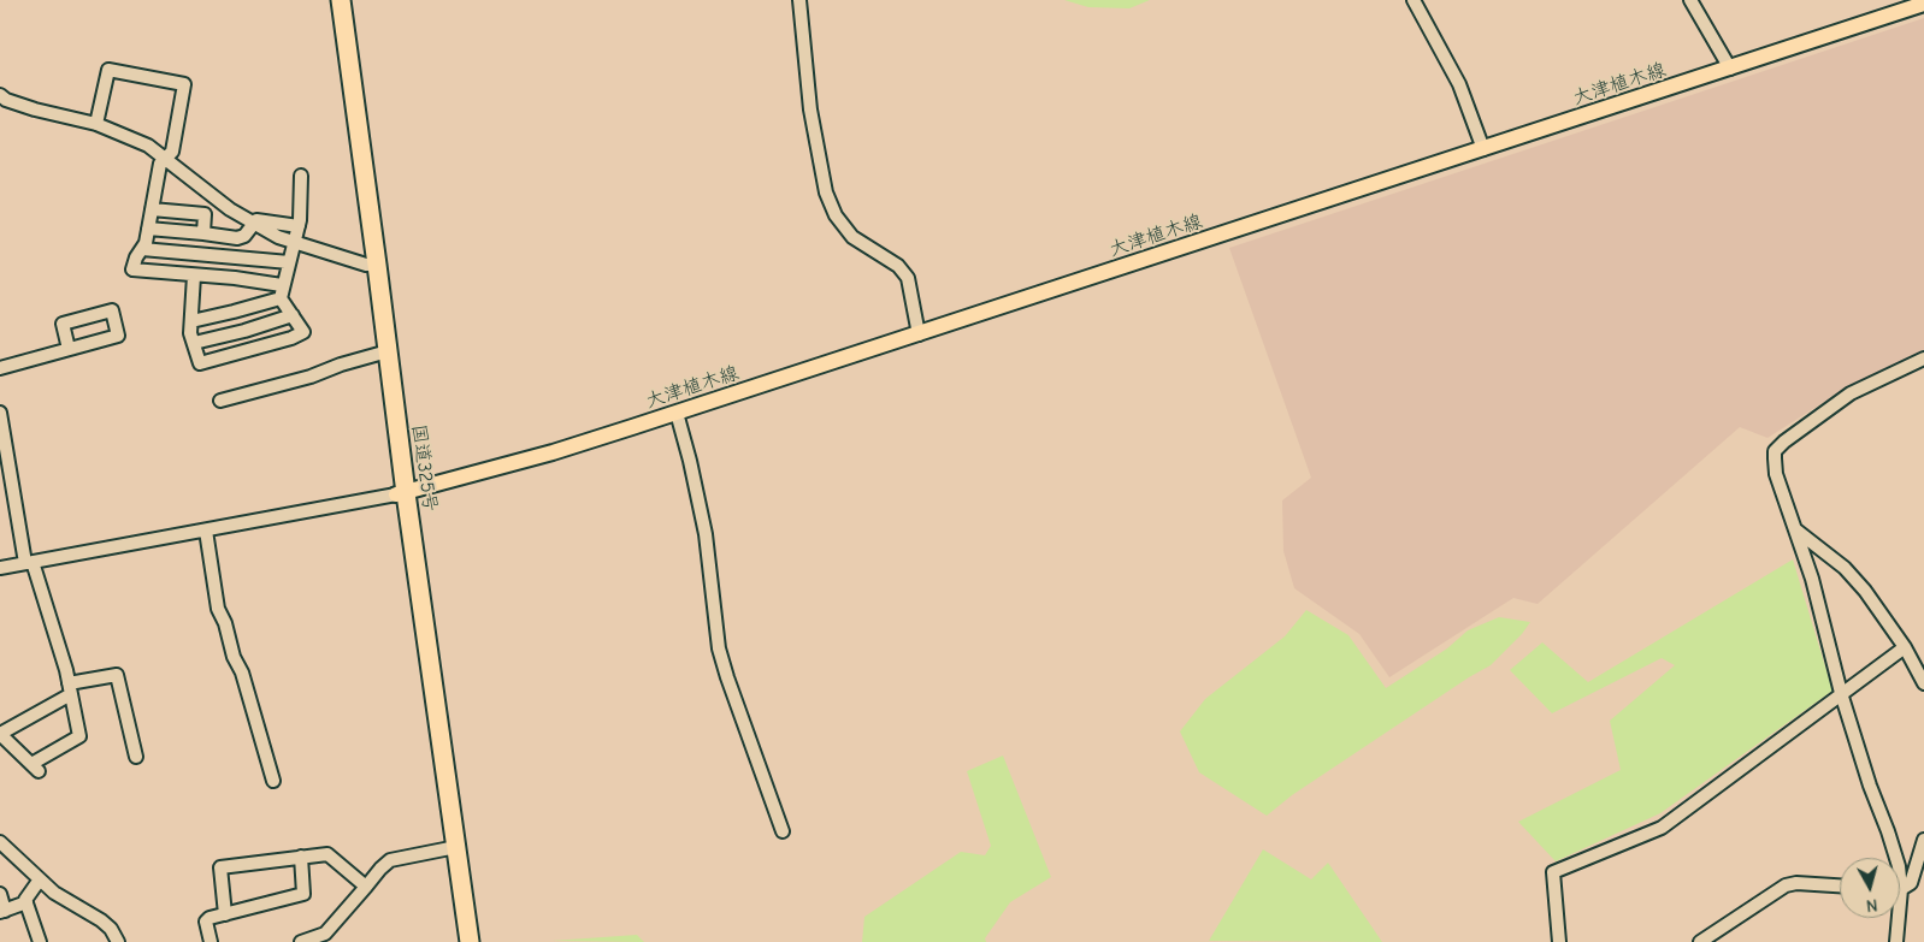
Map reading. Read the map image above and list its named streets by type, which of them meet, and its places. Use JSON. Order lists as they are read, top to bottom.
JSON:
{
  "streets": {
    "highway": ["国道325号"],
    "main road": ["大津植木線"]
  },
  "crossings": [
    ["大津植木線", "国道325号"]
  ],
  "north": "bottom"
}
